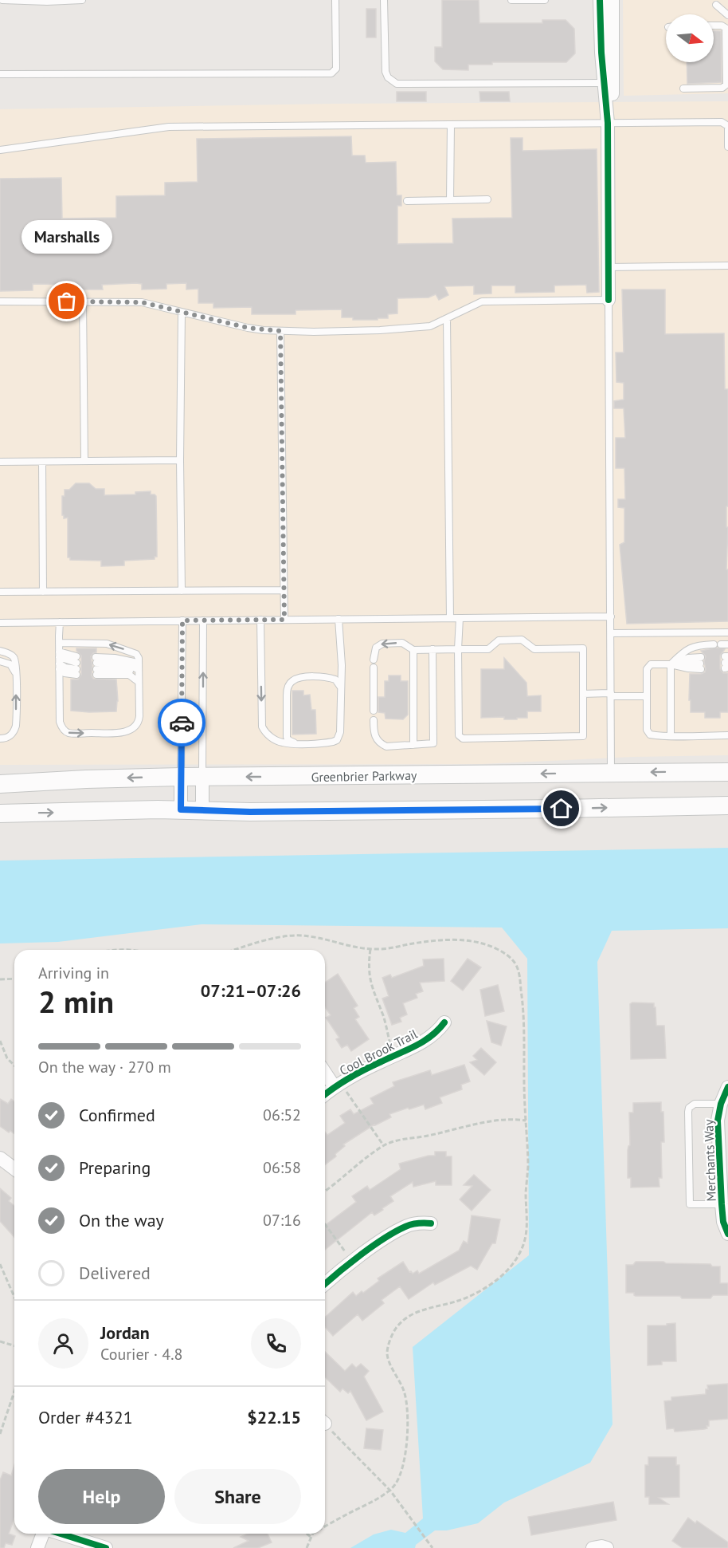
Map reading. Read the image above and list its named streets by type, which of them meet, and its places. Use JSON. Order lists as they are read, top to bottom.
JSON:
{
  "streets": {
    "main road": ["Greenbrier Parkway"],
    "street": ["Cool Brook Trail", "Merchants Way"]
  },
  "places": ["Marshalls"],
  "north": "right",
  "page": {
    "bubble": "Marshalls",
    "heading": ["2 min", "Arriving in", "07:21–07:26"],
    "panel": [
      "Jordan",
      "Courier · 4.8",
      "Order #4321",
      "$22.15"
    ],
    "bar": "On the way · 270 m",
    "list": [
      ["Confirmed", "06:52"],
      ["Preparing", "06:58"],
      ["On the way", "07:16"],
      "Delivered"
    ],
    "buttons": ["Help", "Share"]
  }
}
